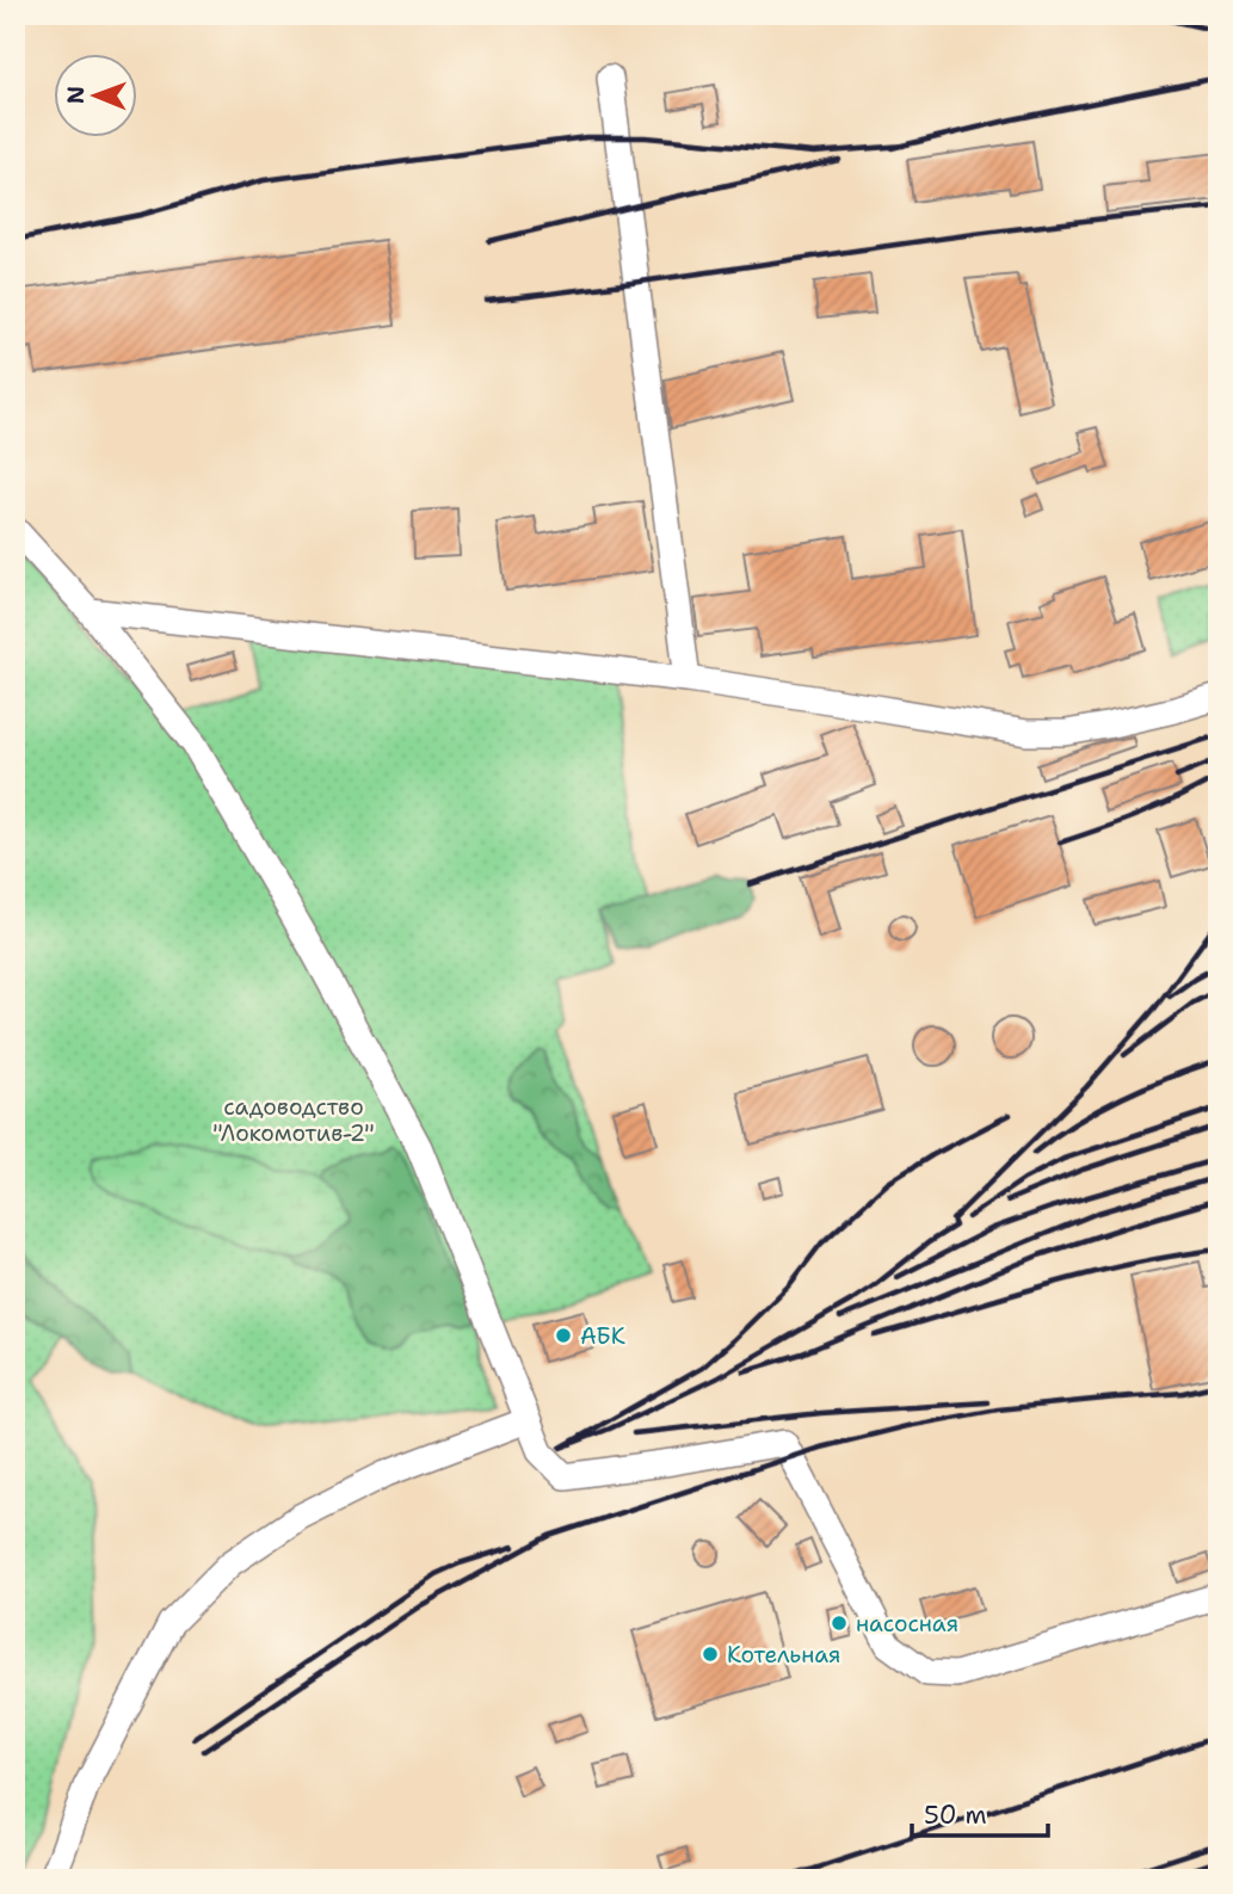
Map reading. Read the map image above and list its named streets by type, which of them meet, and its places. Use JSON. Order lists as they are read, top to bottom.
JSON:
{
  "parks": ["садоводство \"Локомотив-2\""],
  "places": ["АБК", "насосная", "Котельная"],
  "scale_bar": "50 m",
  "north": "left"
}
